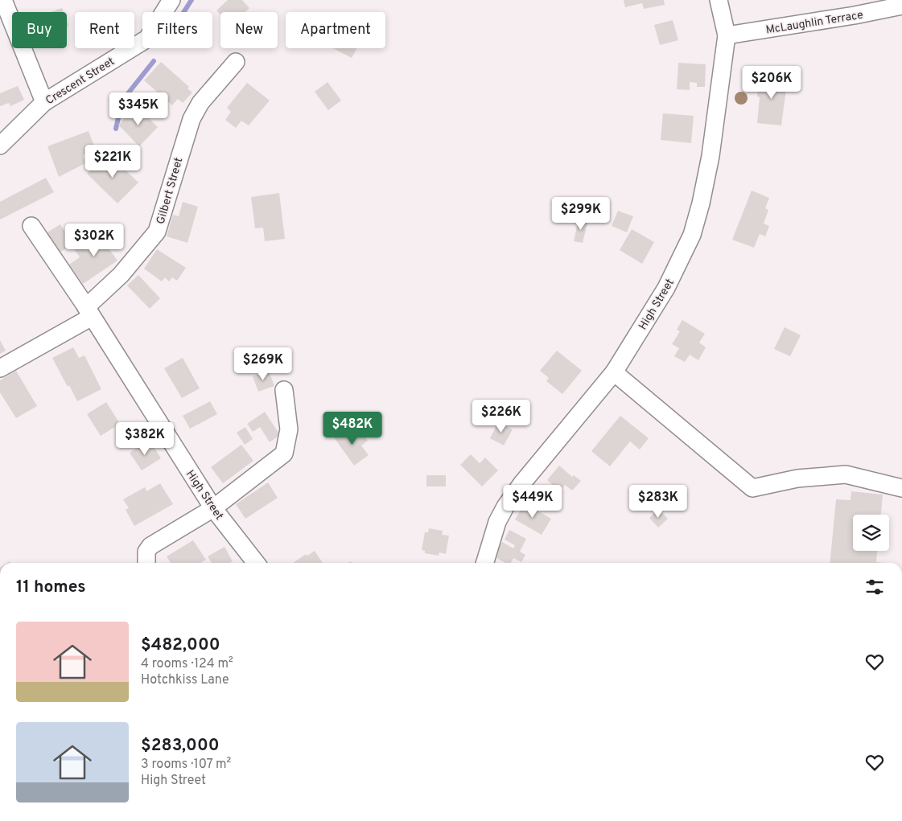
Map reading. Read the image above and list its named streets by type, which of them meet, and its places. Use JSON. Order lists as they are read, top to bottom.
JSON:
{
  "streets": {
    "street": [
      "McLaughlin Terrace",
      "Crescent Street",
      "Gilbert Street",
      "High Street"
    ]
  },
  "crossings": [
    ["McLaughlin Terrace", "High Street"],
    ["Gilbert Street", "High Street"]
  ],
  "page": {
    "chip": [
      "Buy",
      "Rent",
      "Filters",
      "New",
      "Apartment"
    ],
    "price": [
      "$206K",
      "$345K",
      "$221K",
      "$299K",
      "$302K",
      "$269K",
      "$226K",
      "$482K",
      "$382K",
      "$449K",
      "$283K"
    ],
    "heading": "11 homes",
    "list": [
      {
        "name": "$482,000",
        "note": "4 rooms · 124 m² · Hotchkiss Lane"
      },
      {
        "name": "$283,000",
        "note": "3 rooms · 107 m² · High Street"
      }
    ]
  }
}
